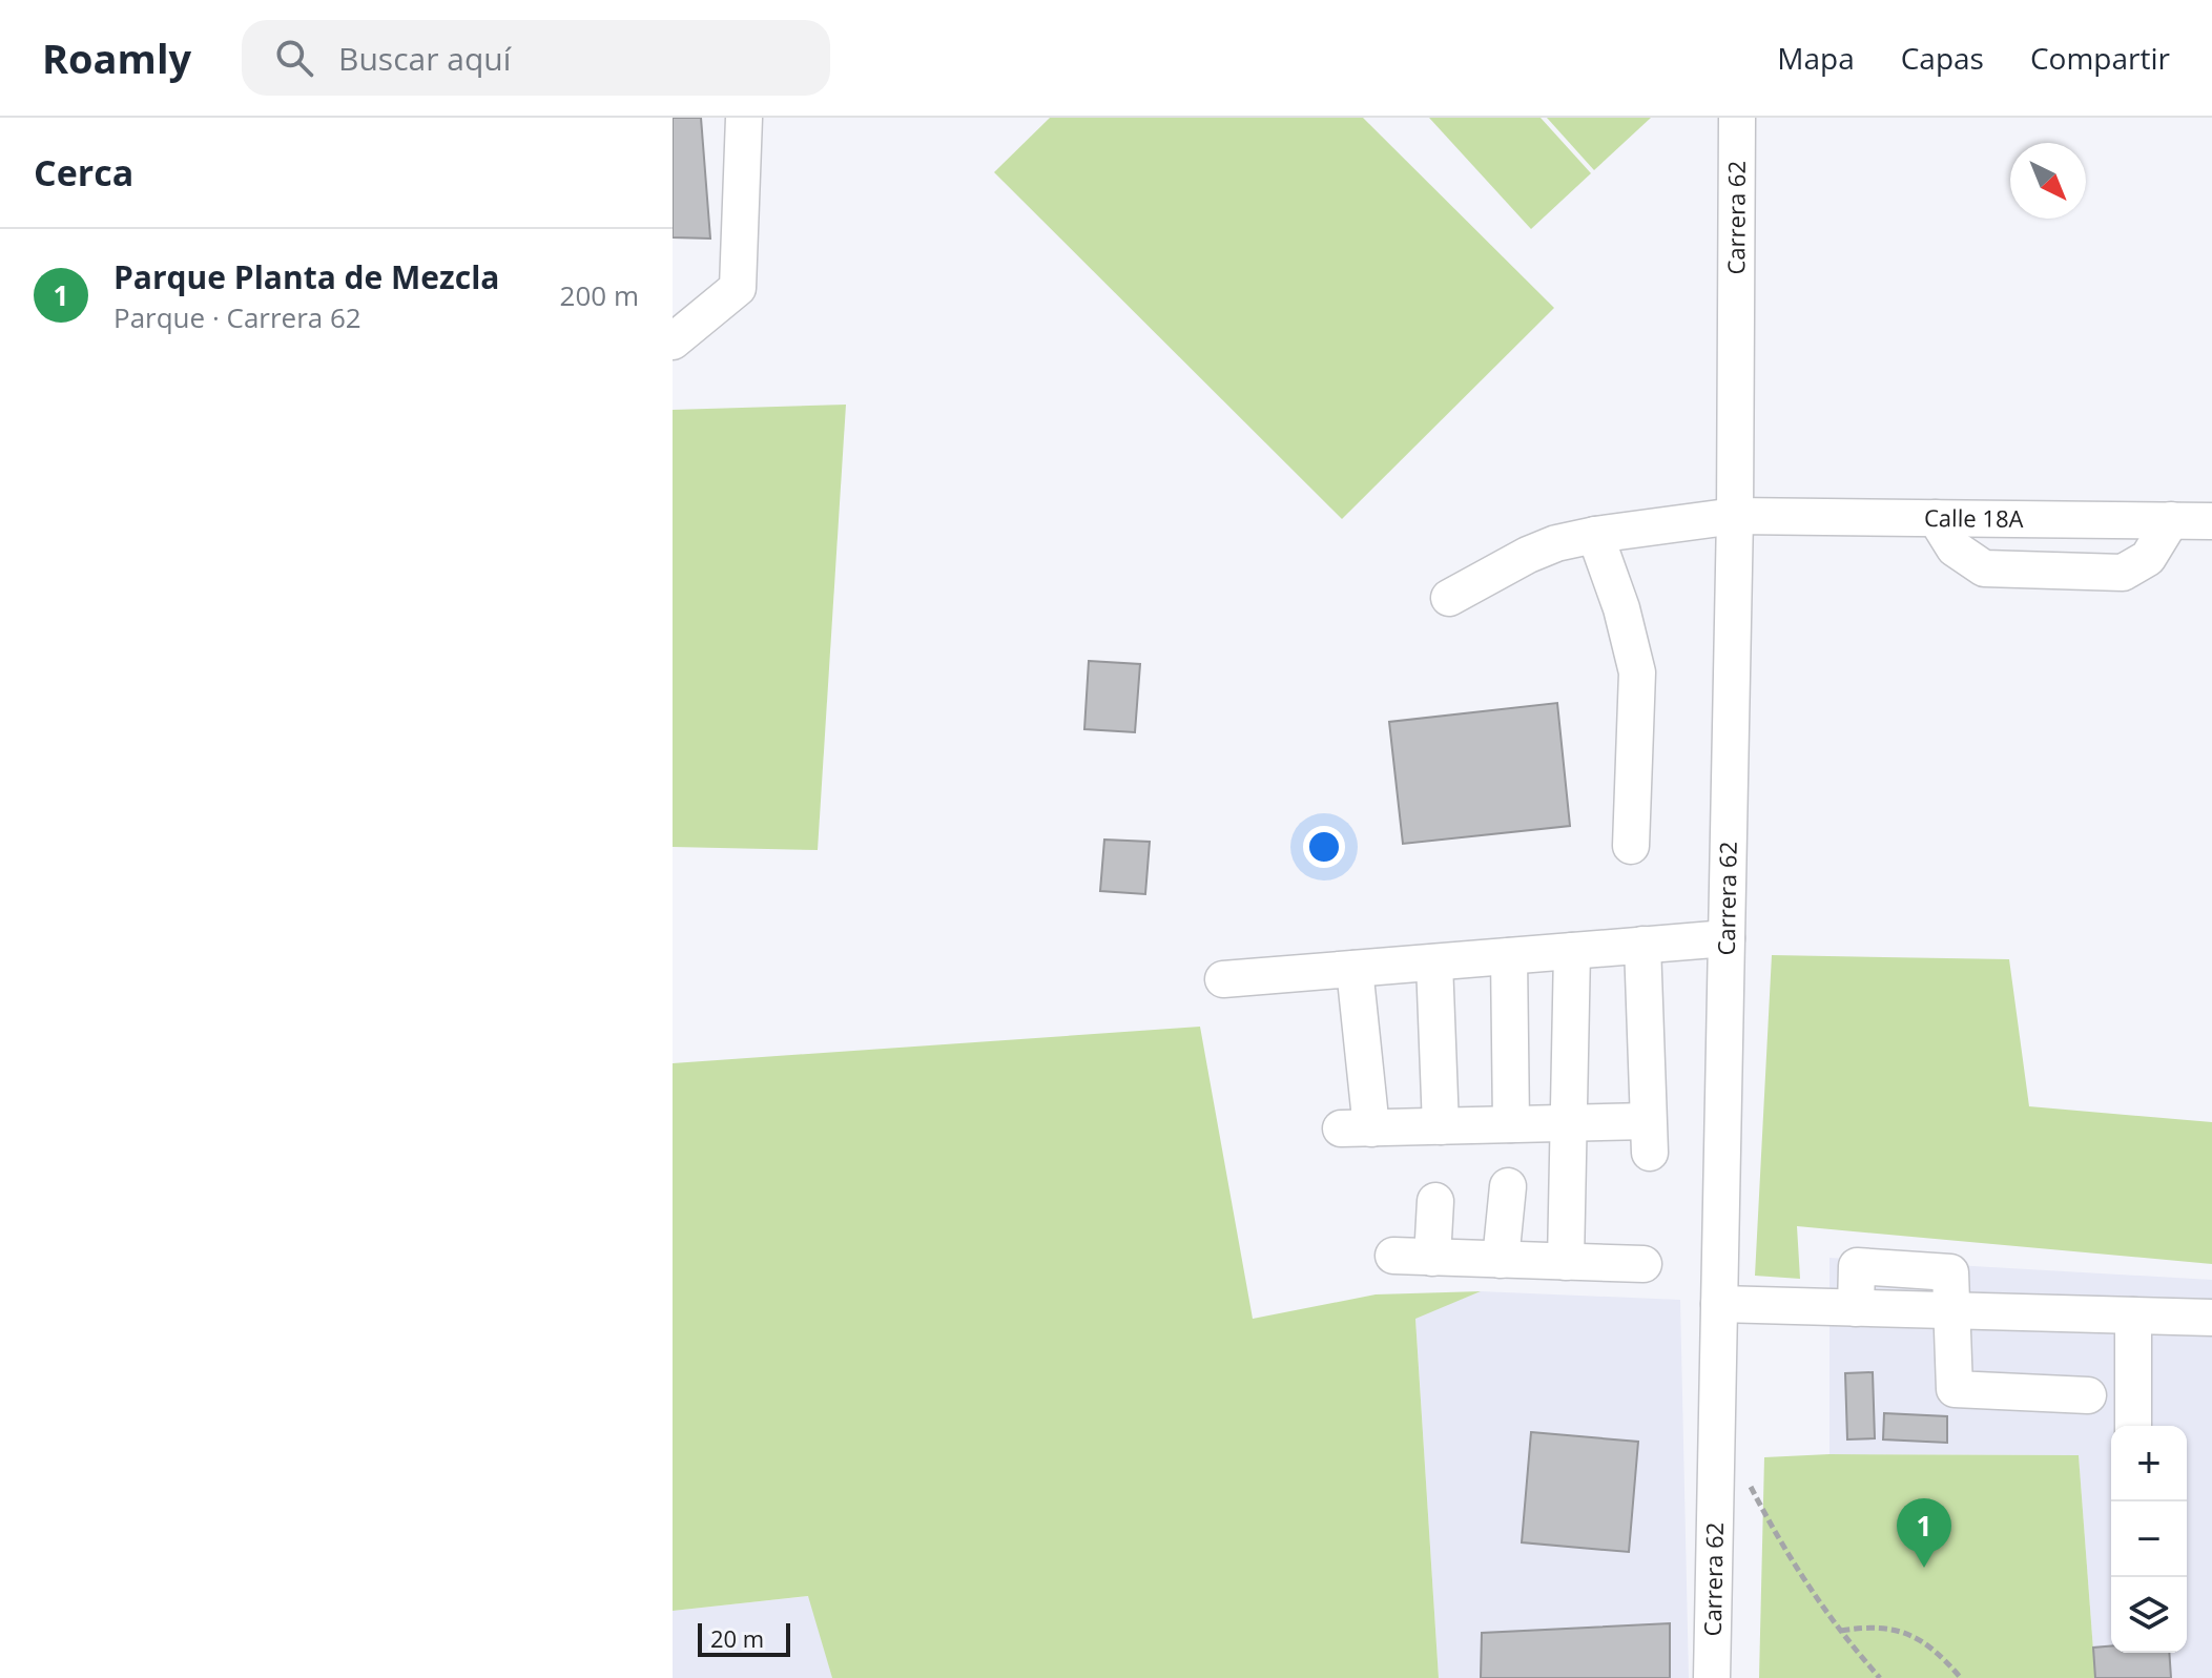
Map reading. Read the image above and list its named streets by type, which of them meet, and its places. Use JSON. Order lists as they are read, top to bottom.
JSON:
{
  "streets": {
    "street": ["Carrera 62", "Calle 18A"]
  },
  "crossings": [
    ["Carrera 62", "Calle 18A"]
  ],
  "scale_bar": "20 m",
  "north": "bottom right",
  "page": {
    "header": "Roamly",
    "search": "Buscar aquí",
    "nav": ["Mapa", "Capas", "Compartir"],
    "heading": "Cerca",
    "list": [
      {
        "mark": "1",
        "name": "Parque Planta de Mezcla",
        "note": "Parque · Carrera 62",
        "value": "200 m"
      }
    ],
    "map_buttons": ["+", "−"],
    "pins": "1",
    "scale": "20 m"
  }
}
